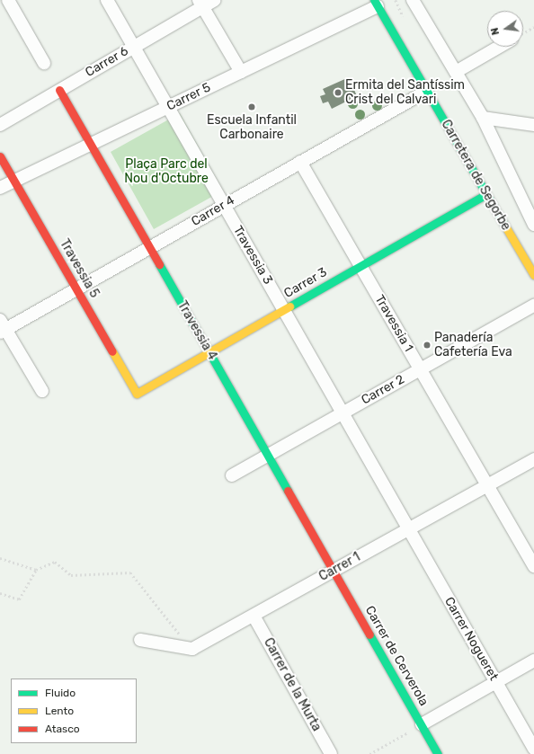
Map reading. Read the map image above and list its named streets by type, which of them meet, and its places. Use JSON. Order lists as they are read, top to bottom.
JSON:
{
  "streets": {
    "street": [
      "Carrer 6",
      "Carrer 5",
      "Carretera de Segorbe",
      "Carrer 4",
      "Travessia 3",
      "Travessia 5",
      "Carrer 3",
      "Travessia 1",
      "Travessia 4",
      "Carrer 2",
      "Carrer 1",
      "Carrer Nogueret",
      "Carrer de Cerverola",
      "Carrer de la Murta"
    ]
  },
  "crossings": [
    ["Carrer 6", "Travessia 3"],
    ["Carrer 6", "Travessia 4"],
    ["Carrer 5", "Carretera de Segorbe"],
    ["Carrer 5", "Travessia 3"],
    ["Carrer 5", "Travessia 5"],
    ["Carrer 5", "Travessia 4"],
    ["Carretera de Segorbe", "Carrer 4"],
    ["Carretera de Segorbe", "Carrer 3"],
    ["Carrer 4", "Travessia 3"],
    ["Carrer 4", "Travessia 5"],
    ["Carrer 4", "Travessia 1"],
    ["Carrer 4", "Travessia 4"],
    ["Travessia 3", "Carrer 3"],
    ["Travessia 3", "Carrer 2"],
    ["Travessia 3", "Carrer 1"],
    ["Travessia 3", "Carrer Nogueret"],
    ["Travessia 5", "Carrer 3"],
    ["Carrer 3", "Travessia 1"],
    ["Carrer 3", "Travessia 4"],
    ["Travessia 1", "Carrer 2"],
    ["Travessia 1", "Carrer 1"],
    ["Travessia 4", "Carrer 2"],
    ["Travessia 4", "Carrer 1"],
    ["Travessia 4", "Carrer de Cerverola"],
    ["Carrer 1", "Carrer Nogueret"],
    ["Carrer 1", "Carrer de Cerverola"],
    ["Carrer 1", "Carrer de la Murta"]
  ],
  "parks": ["Plaça Parc del Nou d'Octubre"],
  "places": ["Ermita del Santíssim Crist del Calvari", "Escuela Infantil Carbonaire", "Panadería Cafetería Eva"],
  "legend": ["Fluido", "Lento", "Atasco"],
  "north": "left"
}
